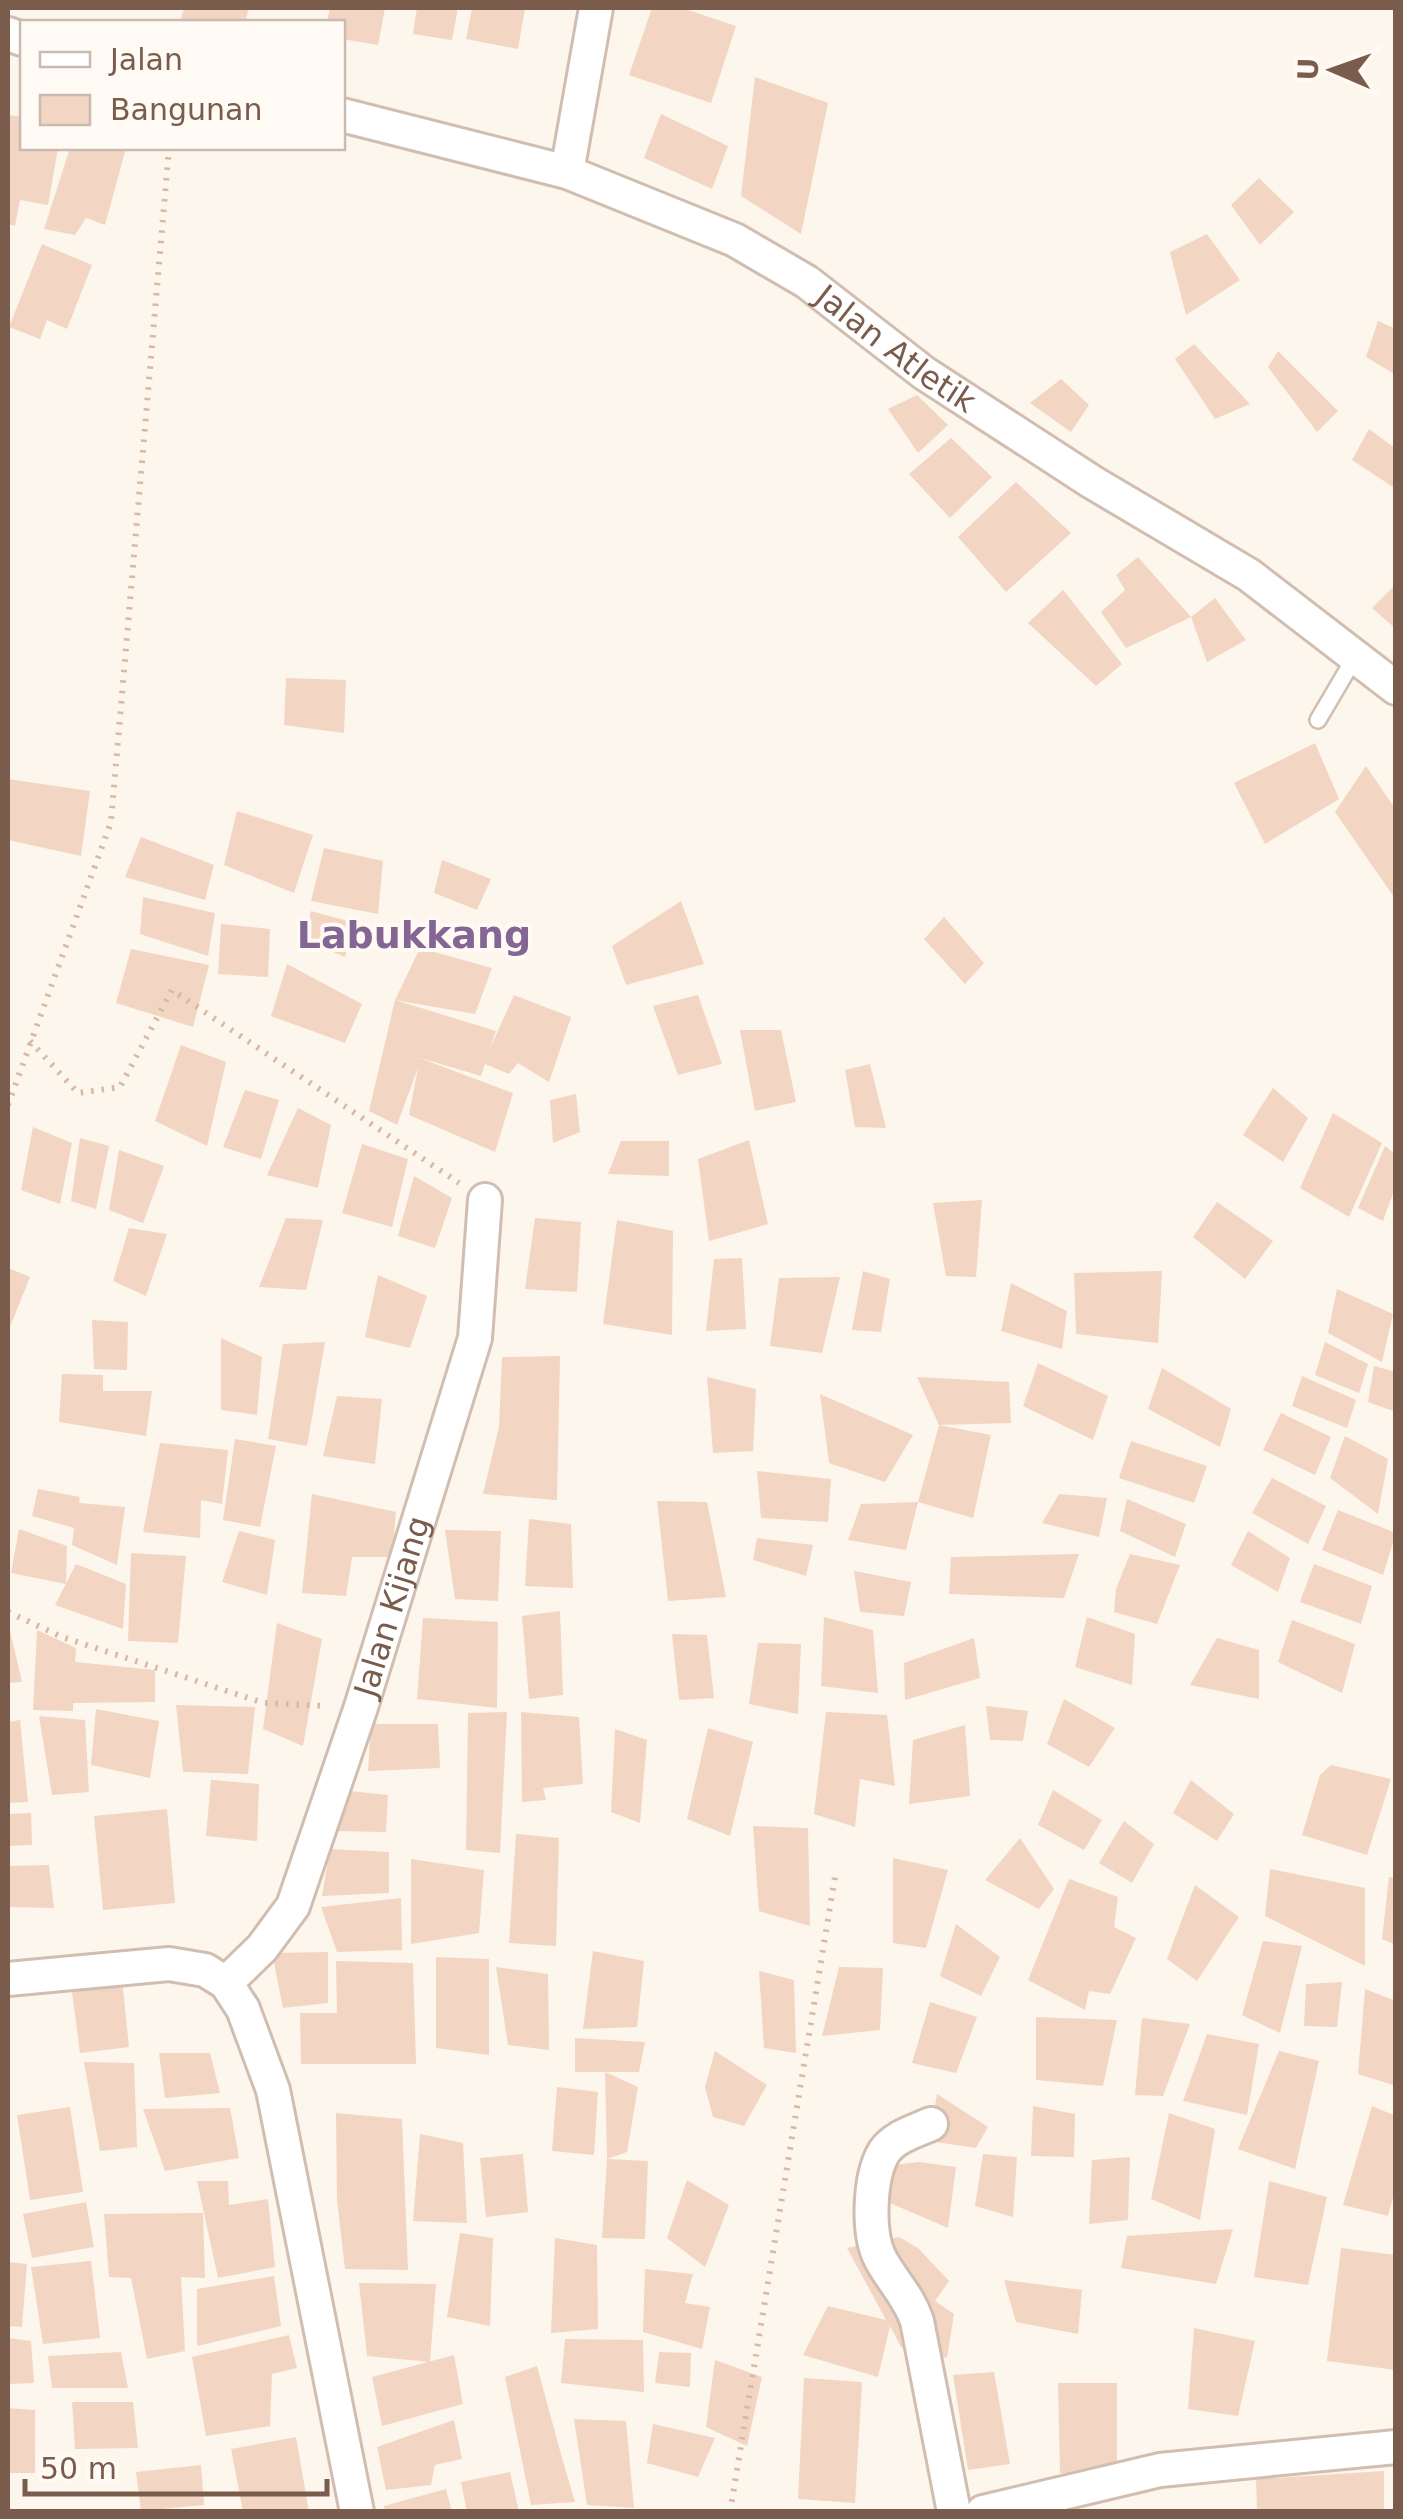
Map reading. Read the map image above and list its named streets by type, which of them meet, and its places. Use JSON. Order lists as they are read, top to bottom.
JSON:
{
  "streets": {
    "street": ["Jalan Atletik", "Jalan Kijang"]
  },
  "districts": ["Labukkang"],
  "legend": ["Jalan", "Bangunan"],
  "scale_bar": "50 m",
  "north": "left"
}
